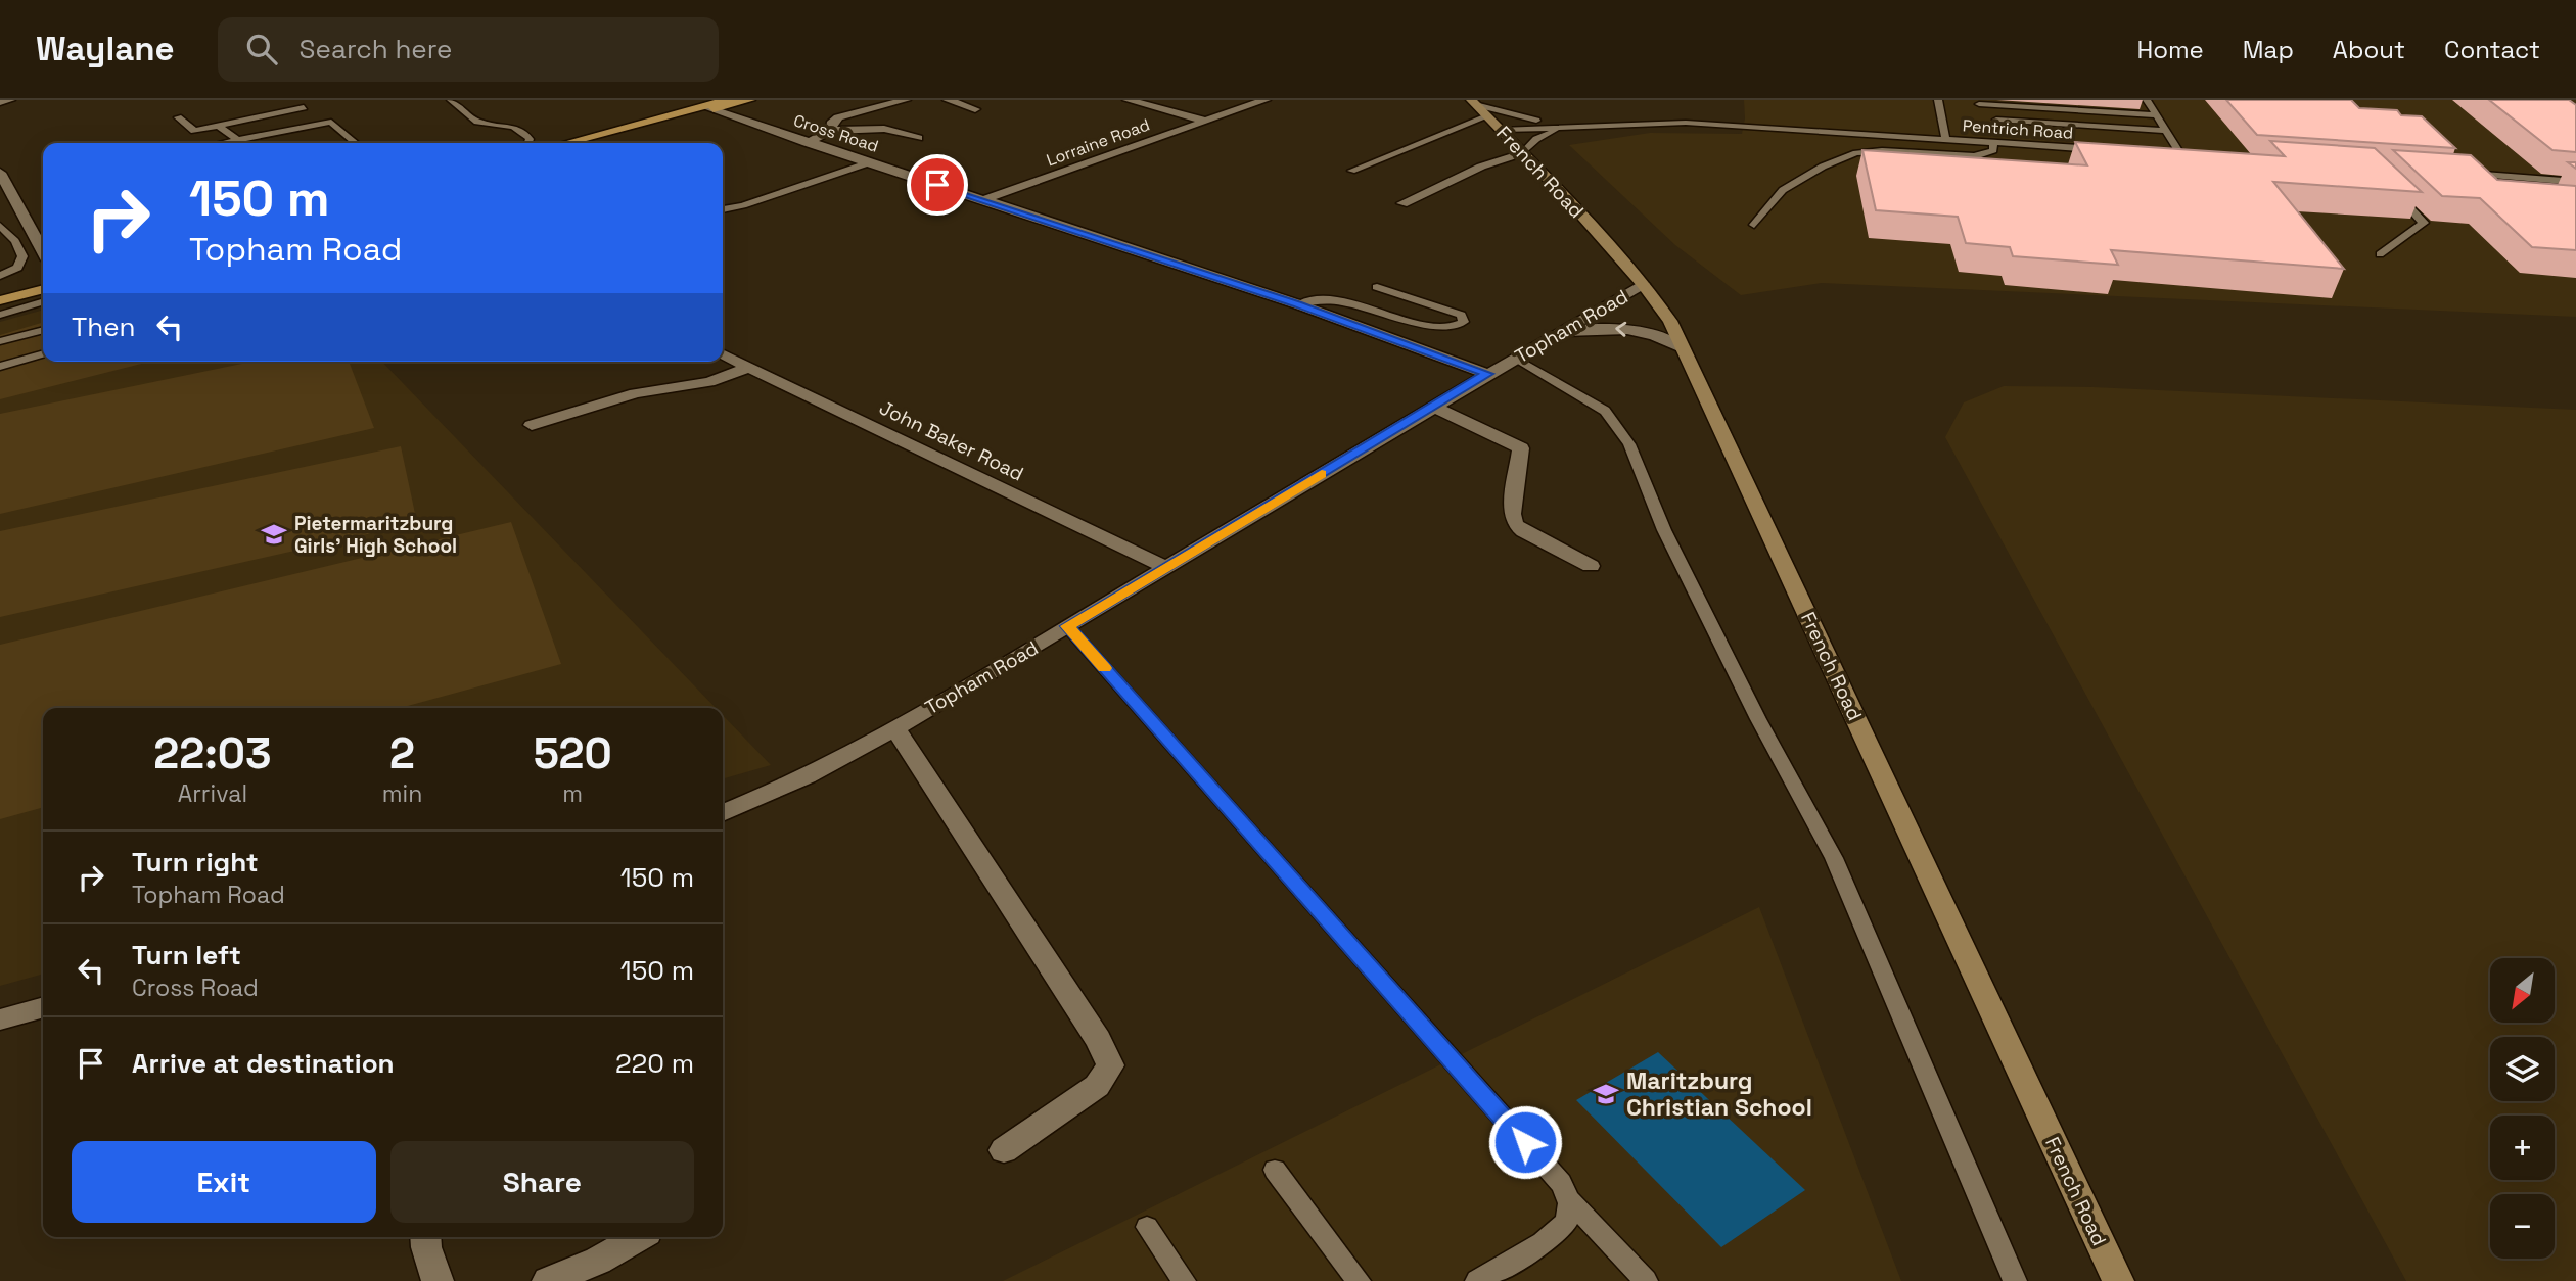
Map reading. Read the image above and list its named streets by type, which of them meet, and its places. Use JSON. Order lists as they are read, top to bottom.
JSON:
{
  "streets": {
    "street": [
      "Cross Road",
      "Lorraine Road",
      "French Road",
      "Topham Road",
      "John Baker Road"
    ],
    "lane": ["Pentrich Road"]
  },
  "crossings": [
    ["Pentrich Road", "French Road"],
    ["Cross Road", "Lorraine Road"],
    ["Cross Road", "Topham Road"],
    ["French Road", "Topham Road"],
    ["Topham Road", "John Baker Road"]
  ],
  "places": {
    "school or university": ["Pietermaritzburg Girls' High School", "Maritzburg Christian School"]
  },
  "north": "bottom left",
  "page": {
    "header": "Waylane",
    "search": "Search here",
    "nav": [
      "Home",
      "Map",
      "About",
      "Contact"
    ],
    "turn": ["150 m", "Topham Road"],
    "then": "Then",
    "eta": [
      "22:03",
      "Arrival",
      "2",
      "min",
      "520",
      "m"
    ],
    "list": [
      {
        "name": "Turn right",
        "note": "Topham Road",
        "value": "150 m"
      },
      {
        "name": "Turn left",
        "note": "Cross Road",
        "value": "150 m"
      },
      {
        "name": "Arrive at destination",
        "value": "220 m"
      }
    ],
    "map_buttons": ["+", "−"],
    "buttons": ["Exit", "Share"]
  }
}
